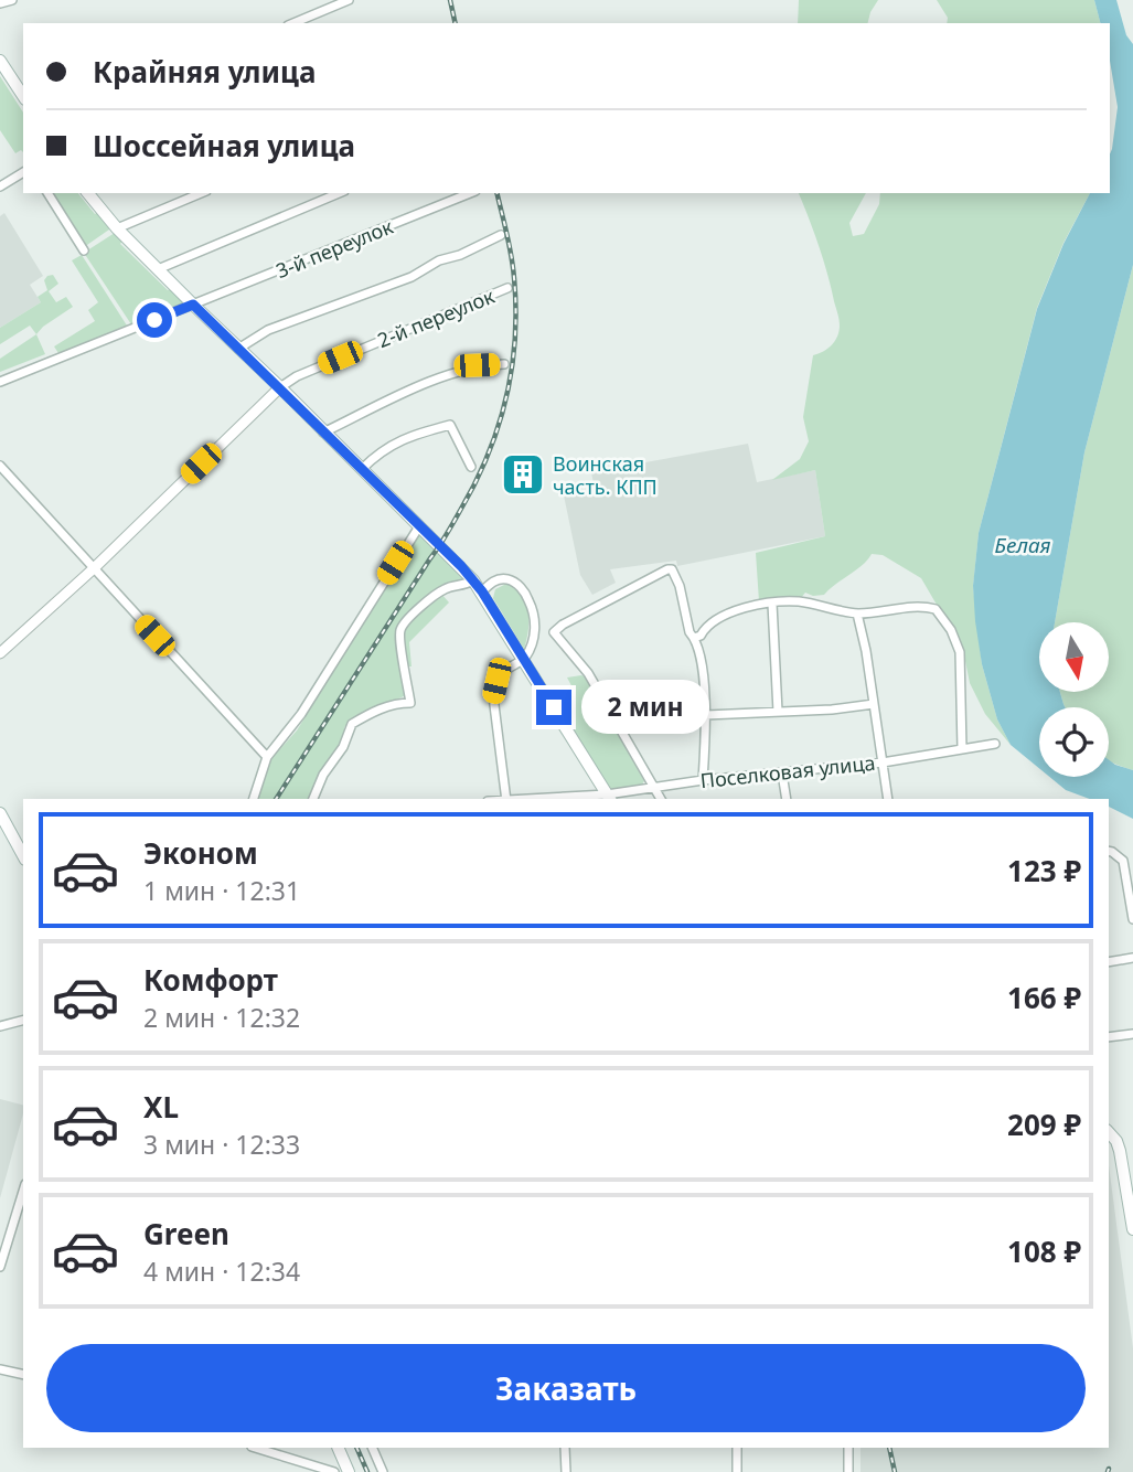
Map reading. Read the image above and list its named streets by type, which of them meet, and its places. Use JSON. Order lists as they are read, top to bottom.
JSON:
{
  "streets": {
    "street": ["3-й переулок", "2-й переулок", "Поселковая улица"]
  },
  "water": ["Белая"],
  "places": {
    "building": ["Воинская часть. КПП"]
  },
  "north": "bottom",
  "page": {
    "banner": ["Крайняя улица", "Шоссейная улица"],
    "bubble": "2 мин",
    "list": [
      {
        "name": "Эконом",
        "note": "1 мин · 12:31",
        "value": "123 ₽"
      },
      {
        "name": "Комфорт",
        "note": "2 мин · 12:32",
        "value": "166 ₽"
      },
      {
        "name": "XL",
        "note": "3 мин · 12:33",
        "value": "209 ₽"
      },
      {
        "name": "Green",
        "note": "4 мин · 12:34",
        "value": "108 ₽"
      }
    ],
    "buttons": "Заказать"
  }
}
